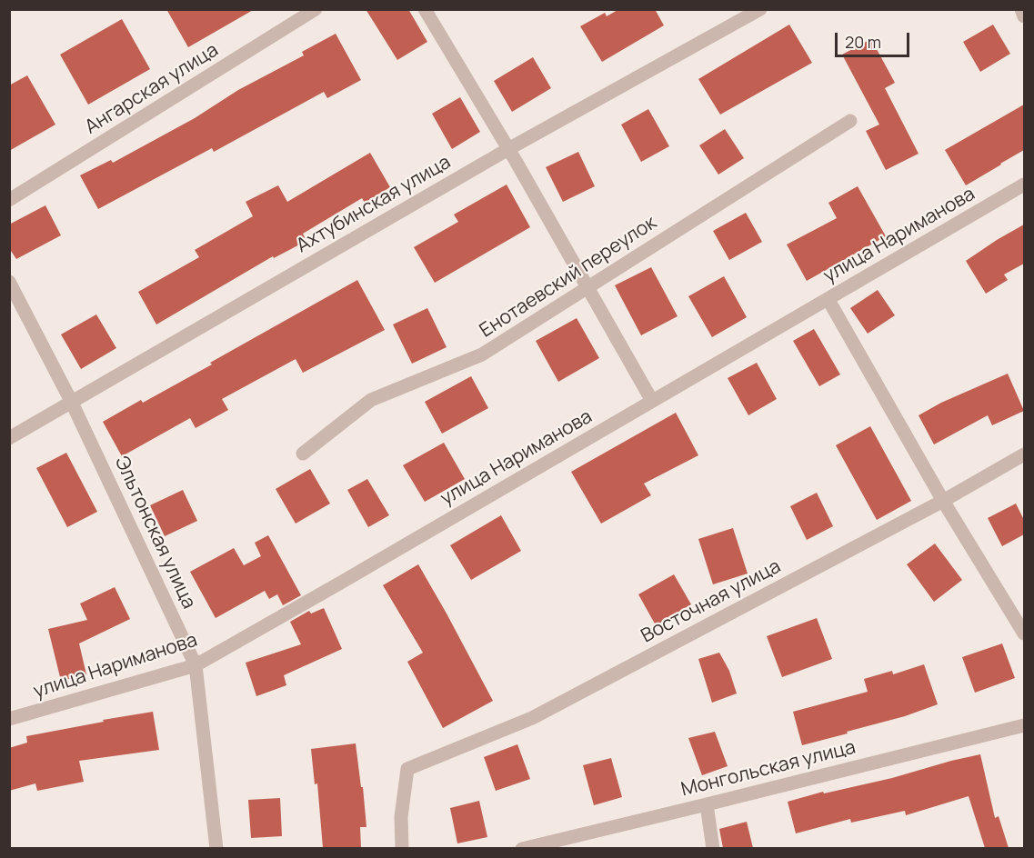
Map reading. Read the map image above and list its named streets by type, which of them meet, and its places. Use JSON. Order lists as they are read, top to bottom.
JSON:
{
  "streets": {
    "street": [
      "Ангарская улица",
      "Ахтубинская улица",
      "улица Нариманова",
      "Енотаевский переулок",
      "Эльтонская улица",
      "Восточная улица",
      "Монгольская улица"
    ]
  },
  "crossings": [
    ["Ахтубинская улица", "Эльтонская улица"],
    ["улица Нариманова", "Эльтонская улица"]
  ],
  "scale_bar": "20 m"
}
